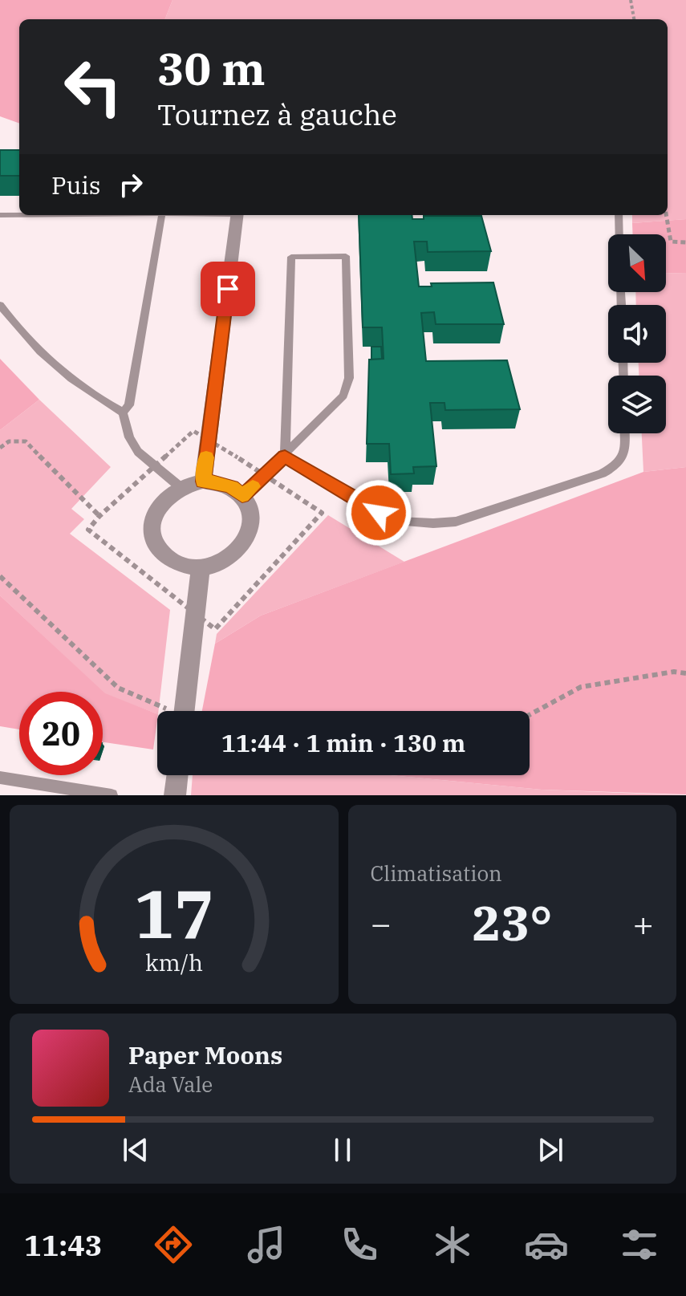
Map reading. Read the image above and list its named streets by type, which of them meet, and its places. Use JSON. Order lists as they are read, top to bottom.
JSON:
{
  "north": "bottom right",
  "page": {
    "turn": ["30 m", "Tournez à gauche"],
    "then": "Puis",
    "limit": "20",
    "trip": "11:44 · 1 min · 130 m",
    "tile": "Climatisation",
    "heat": ["−", "23°", "+"],
    "song": ["Paper Moons", "Ada Vale"],
    "tabs": "11:43",
    "gauge": ["17", "km/h"]
  }
}
